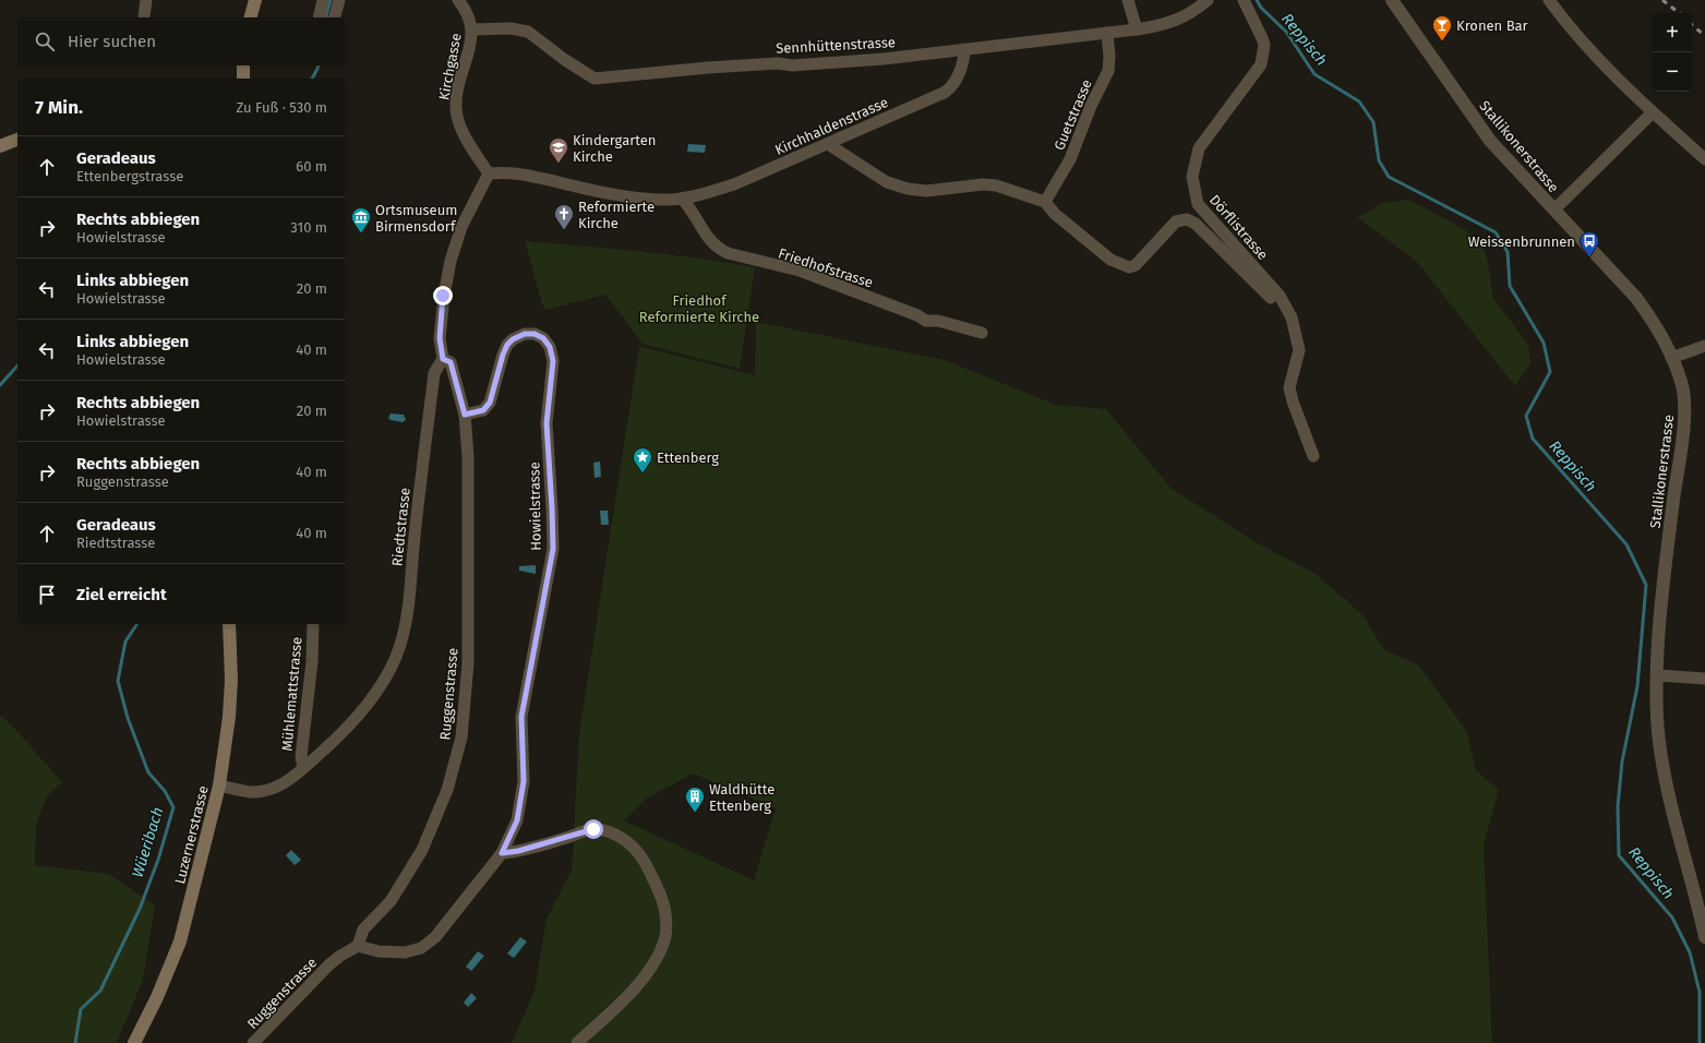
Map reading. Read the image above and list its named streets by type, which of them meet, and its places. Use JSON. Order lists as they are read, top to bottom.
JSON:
{
  "streets": {
    "main road": ["Luzernerstrasse"],
    "street": [
      "Sennhüttenstrasse",
      "Kirchgasse",
      "Guetstrasse",
      "Kirchhaldenstrasse",
      "Stallikonerstrasse",
      "Dörflistrasse",
      "Friedhofstrasse",
      "Howielstrasse",
      "Riedtstrasse",
      "Mühlemattstrasse",
      "Ruggenstrasse"
    ]
  },
  "crossings": [
    ["Sennhüttenstrasse", "Kirchgasse"],
    ["Sennhüttenstrasse", "Guetstrasse"],
    ["Sennhüttenstrasse", "Kirchhaldenstrasse"],
    ["Kirchhaldenstrasse", "Friedhofstrasse"],
    ["Howielstrasse", "Ruggenstrasse"],
    ["Riedtstrasse", "Mühlemattstrasse"],
    ["Riedtstrasse", "Ruggenstrasse"],
    ["Riedtstrasse", "Luzernerstrasse"]
  ],
  "water": ["Reppisch", "Wüeribach"],
  "parks": ["Friedhof Reformierte Kirche"],
  "places": {
    "bar": ["Kronen Bar"],
    "school or university": ["Kindergarten Kirche"],
    "church": ["Reformierte Kirche"],
    "museum": ["Ortsmuseum Birmensdorf"],
    "bus stop": ["Weissenbrunnen"],
    "place": ["Ettenberg"],
    "building": ["Waldhütte Ettenberg"]
  },
  "page": {
    "map_buttons": ["+", "−"],
    "search": "Hier suchen",
    "heading": ["7 Min.", "Zu Fuß · 530 m"],
    "list": [
      ["Geradeaus", "Ettenbergstrasse", "60 m"],
      ["Rechts abbiegen", "Howielstrasse", "310 m"],
      ["Links abbiegen", "Howielstrasse", "20 m"],
      ["Links abbiegen", "Howielstrasse", "40 m"],
      ["Rechts abbiegen", "Howielstrasse", "20 m"],
      ["Rechts abbiegen", "Ruggenstrasse", "40 m"],
      ["Geradeaus", "Riedtstrasse", "40 m"],
      "Ziel erreicht"
    ]
  }
}
